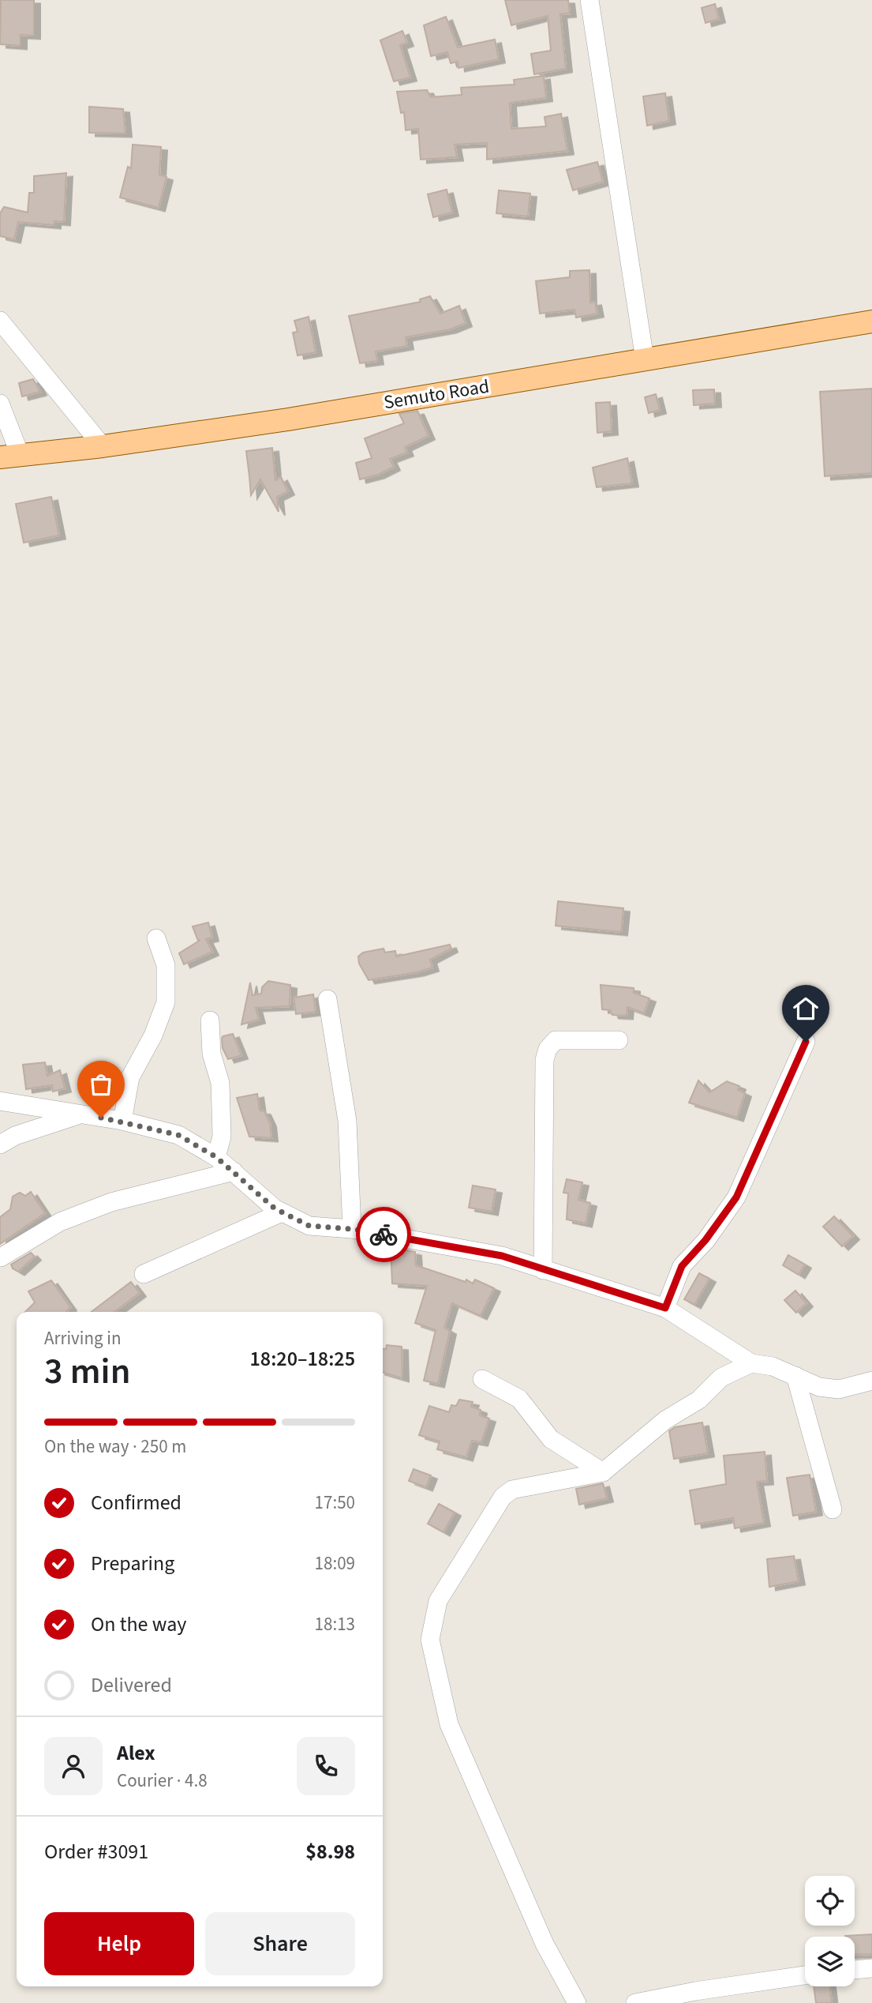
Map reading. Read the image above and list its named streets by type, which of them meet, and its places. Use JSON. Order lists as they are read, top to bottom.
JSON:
{
  "streets": {
    "main road": ["Semuto Road"]
  },
  "page": {
    "heading": ["3 min", "Arriving in", "18:20–18:25"],
    "panel": [
      "Alex",
      "Courier · 4.8",
      "Order #3091",
      "$8.98"
    ],
    "bar": "On the way · 250 m",
    "list": [
      ["Confirmed", "17:50"],
      ["Preparing", "18:09"],
      ["On the way", "18:13"],
      "Delivered"
    ],
    "buttons": ["Help", "Share"]
  }
}
